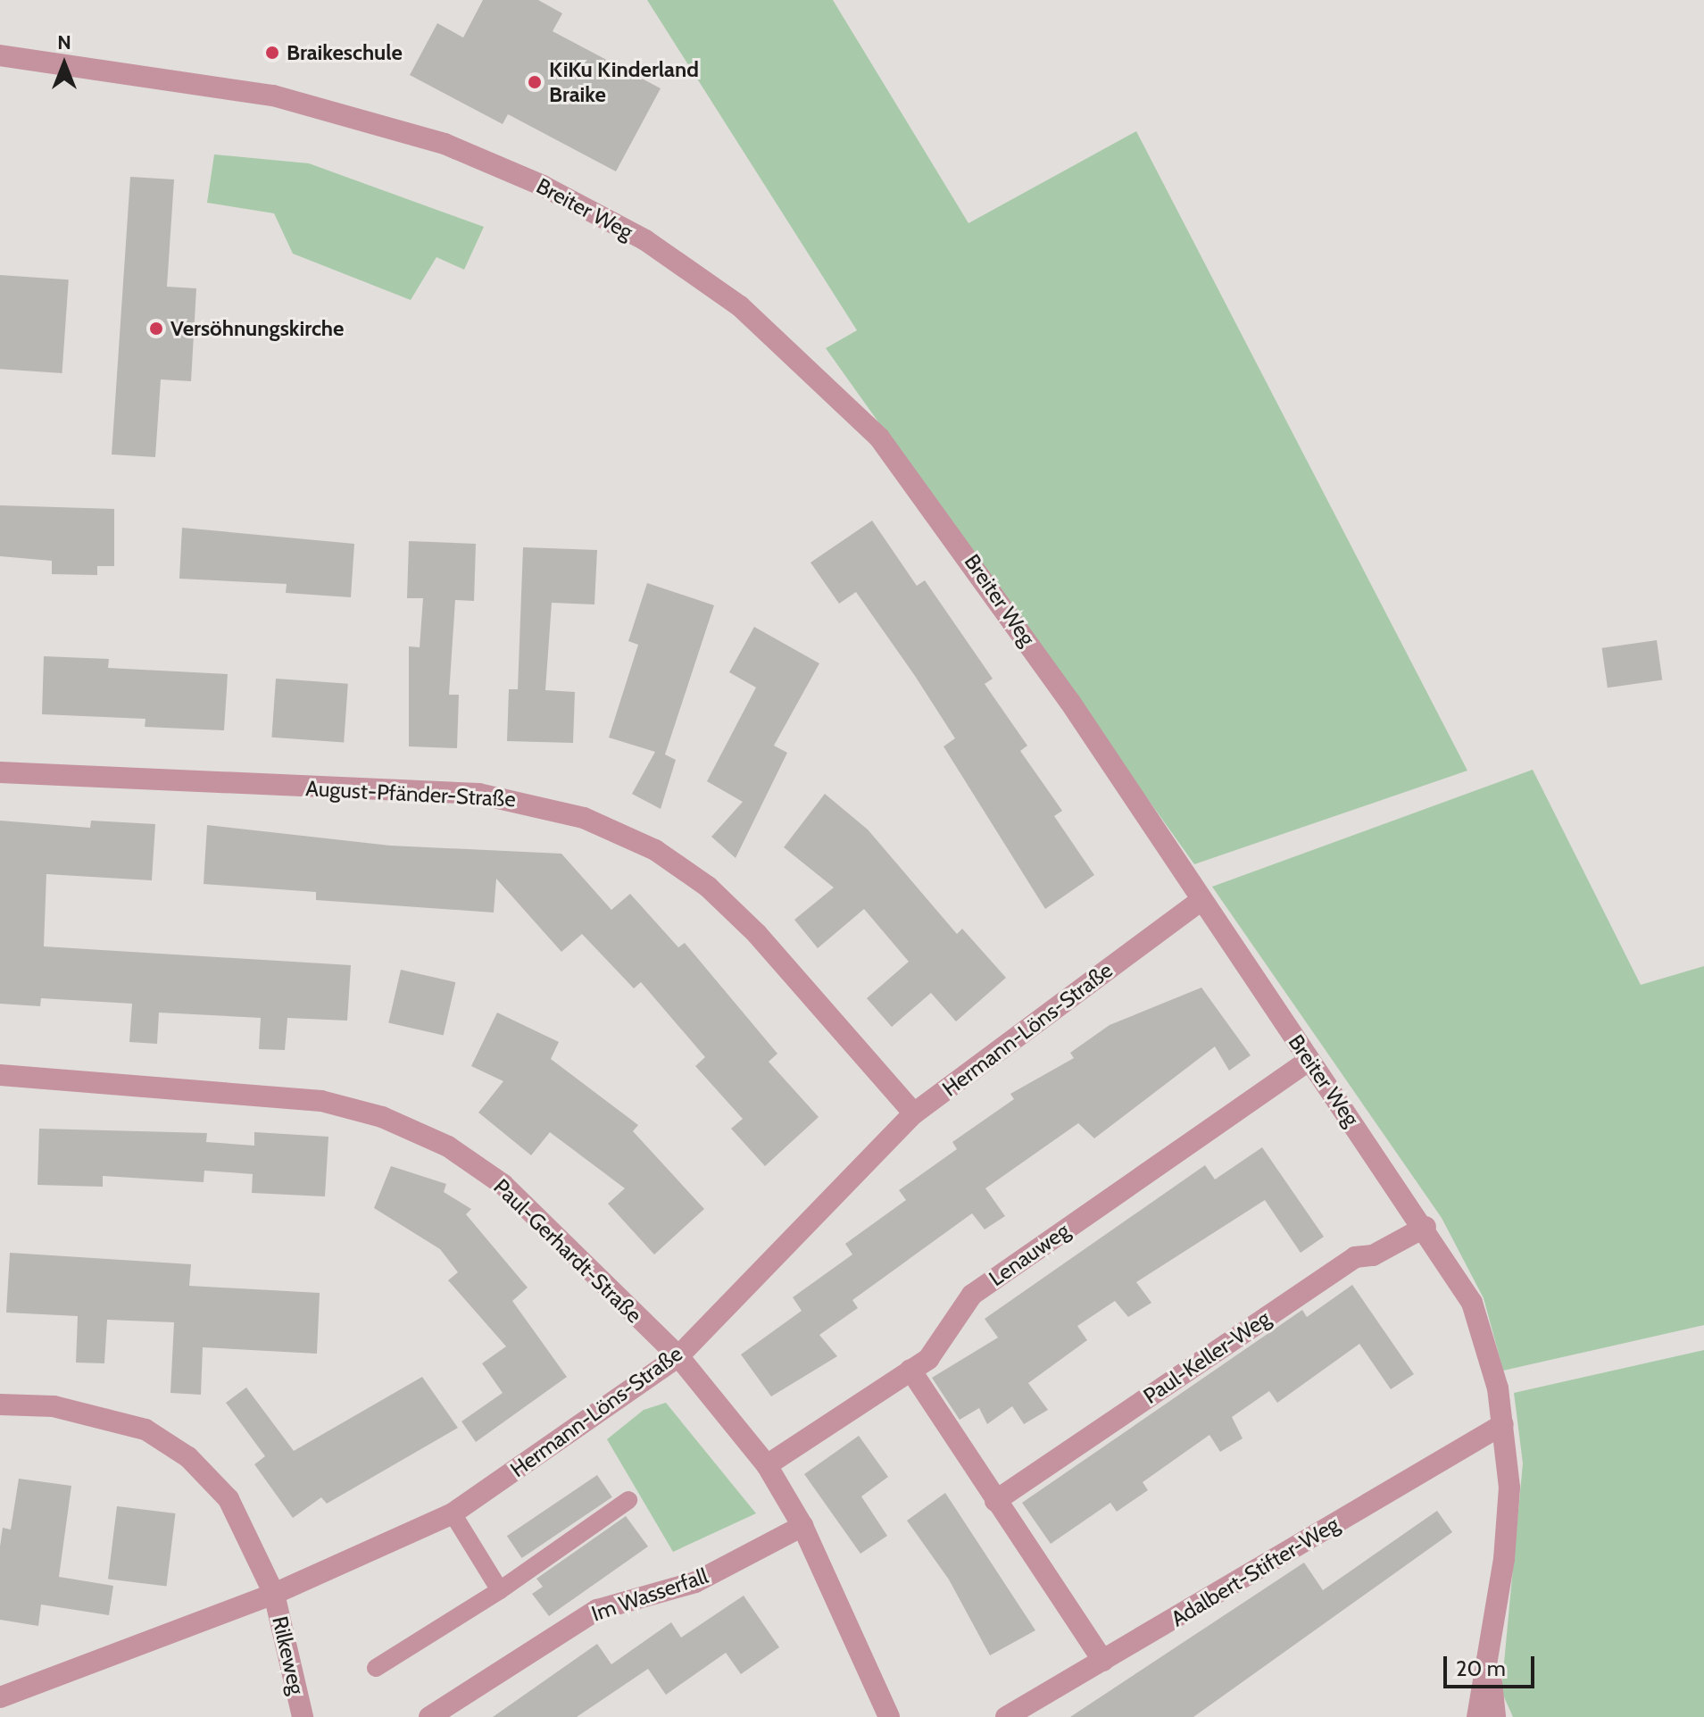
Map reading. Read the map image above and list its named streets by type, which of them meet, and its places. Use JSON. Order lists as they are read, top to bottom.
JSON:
{
  "streets": {
    "street": [
      "Breiter Weg",
      "August-Pfänder-Straße",
      "Hermann-Löns-Straße",
      "Paul-Gerhardt-Straße",
      "Lenauweg",
      "Paul-Keller-Weg",
      "Adalbert-Stifter-Weg",
      "Im Wasserfall",
      "Rilkeweg"
    ]
  },
  "crossings": [
    ["Breiter Weg", "Hermann-Löns-Straße"],
    ["Breiter Weg", "Lenauweg"],
    ["Breiter Weg", "Paul-Keller-Weg"],
    ["Breiter Weg", "Adalbert-Stifter-Weg"],
    ["August-Pfänder-Straße", "Hermann-Löns-Straße"],
    ["Hermann-Löns-Straße", "Paul-Gerhardt-Straße"],
    ["Hermann-Löns-Straße", "Rilkeweg"],
    ["Paul-Gerhardt-Straße", "Lenauweg"],
    ["Paul-Gerhardt-Straße", "Im Wasserfall"]
  ],
  "places": ["Braikeschule", "KiKu Kinderland Braike", "Versöhnungskirche"],
  "scale_bar": "20 m",
  "north": "top"
}
